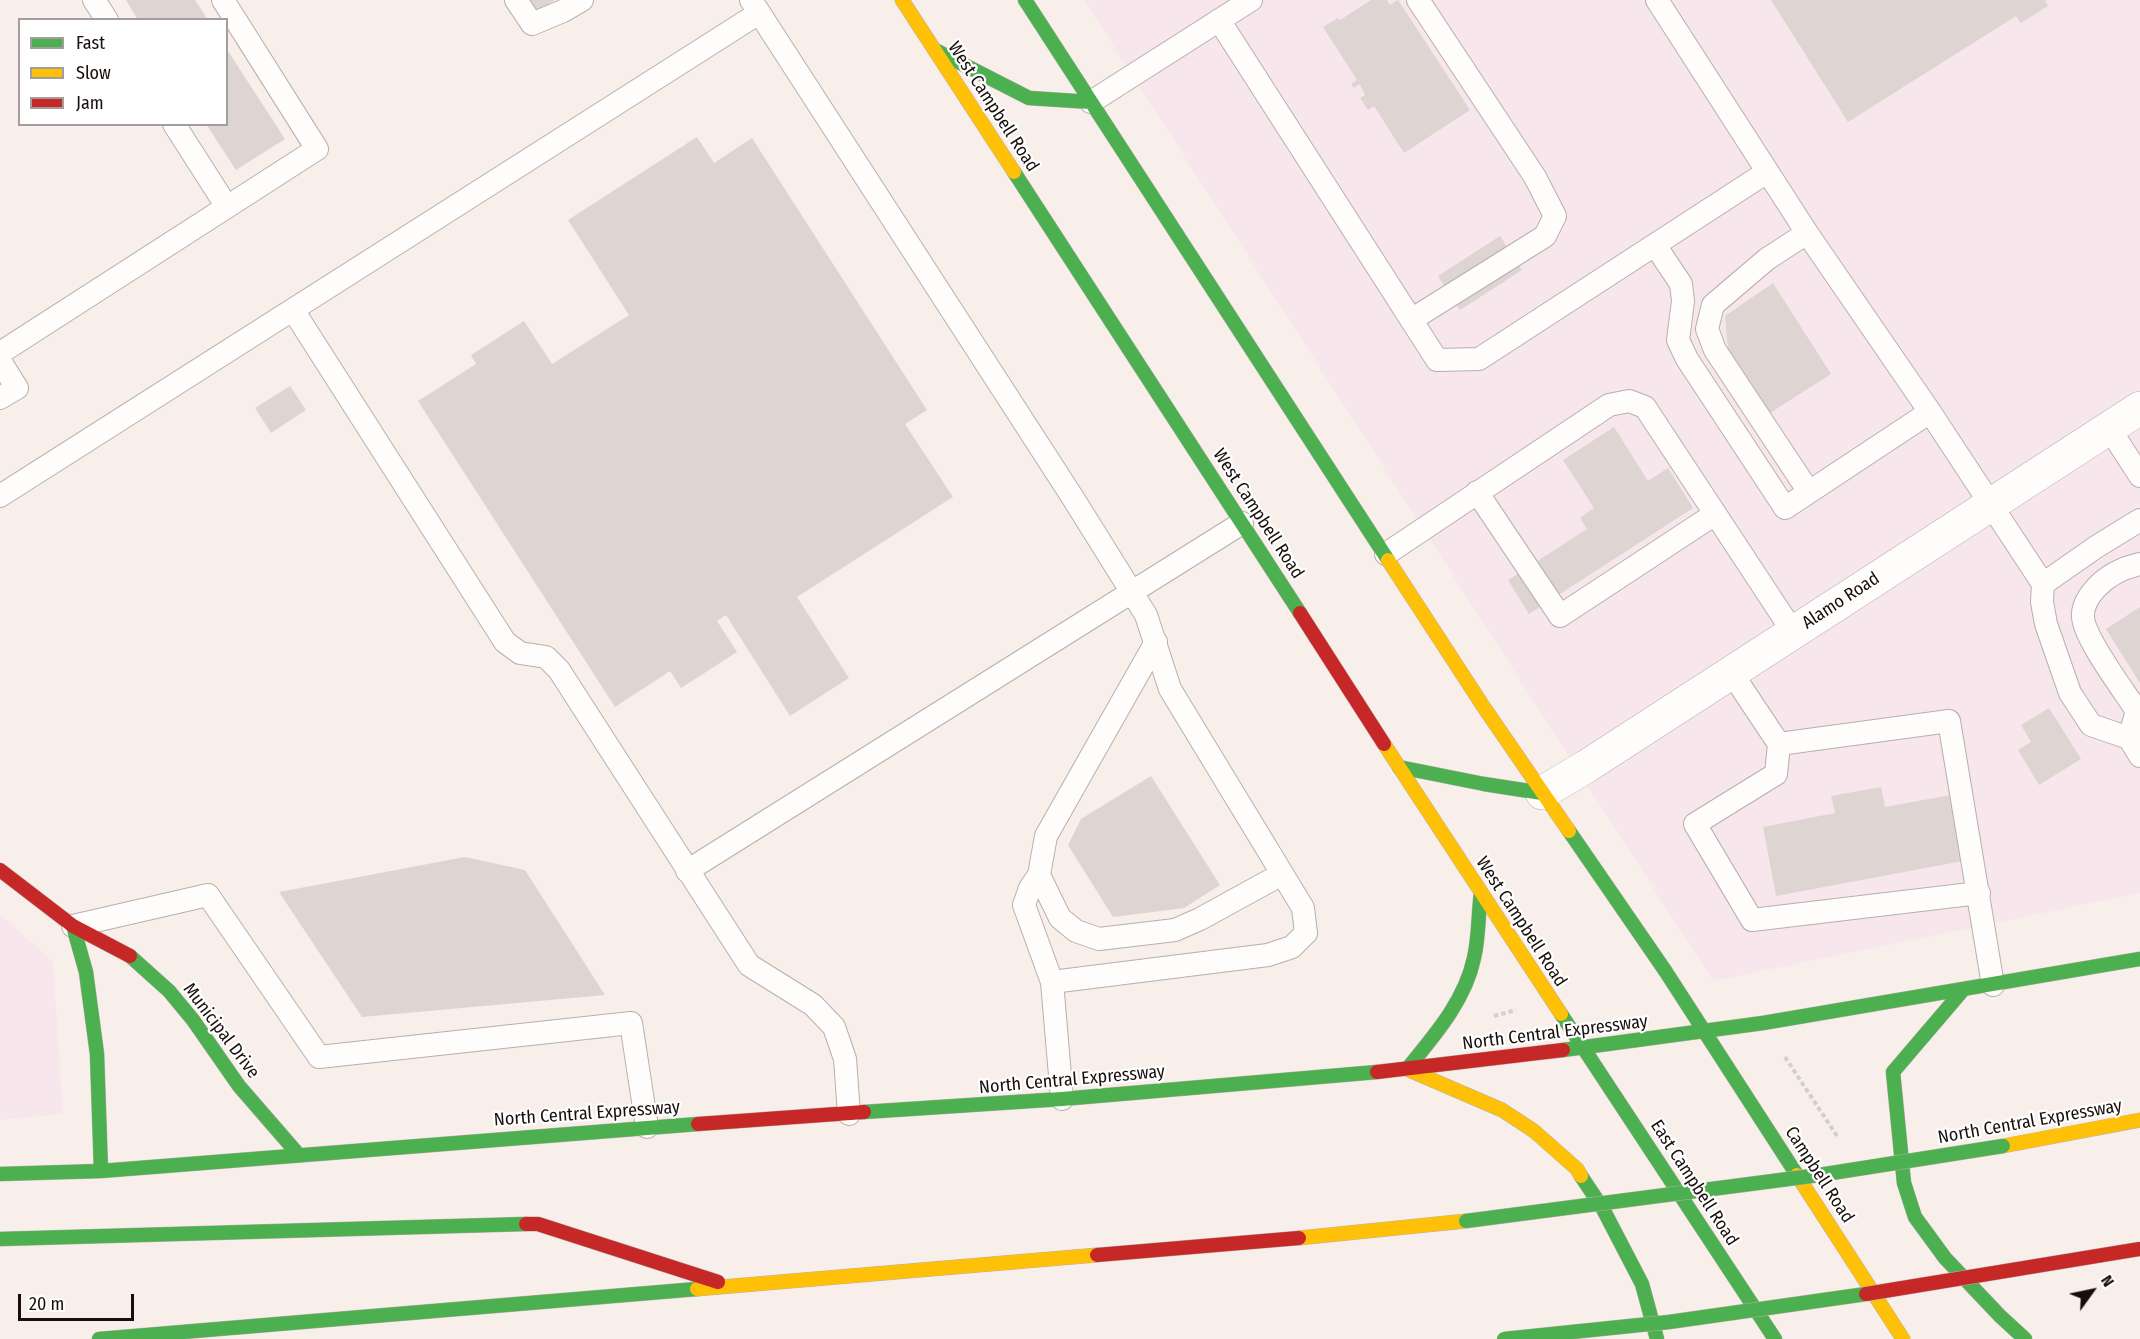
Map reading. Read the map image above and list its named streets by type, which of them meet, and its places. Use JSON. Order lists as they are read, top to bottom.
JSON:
{
  "streets": {
    "main road": [
      "West Campbell Road",
      "Municipal Drive",
      "North Central Expressway",
      "Campbell Road",
      "East Campbell Road"
    ],
    "street": ["Alamo Road"]
  },
  "crossings": [
    ["West Campbell Road", "North Central Expressway"],
    ["West Campbell Road", "East Campbell Road"],
    ["Municipal Drive", "North Central Expressway"],
    ["North Central Expressway", "Campbell Road"],
    ["North Central Expressway", "East Campbell Road"]
  ],
  "legend": ["Fast", "Slow", "Jam"],
  "scale_bar": "20 m",
  "north": "top right"
}
